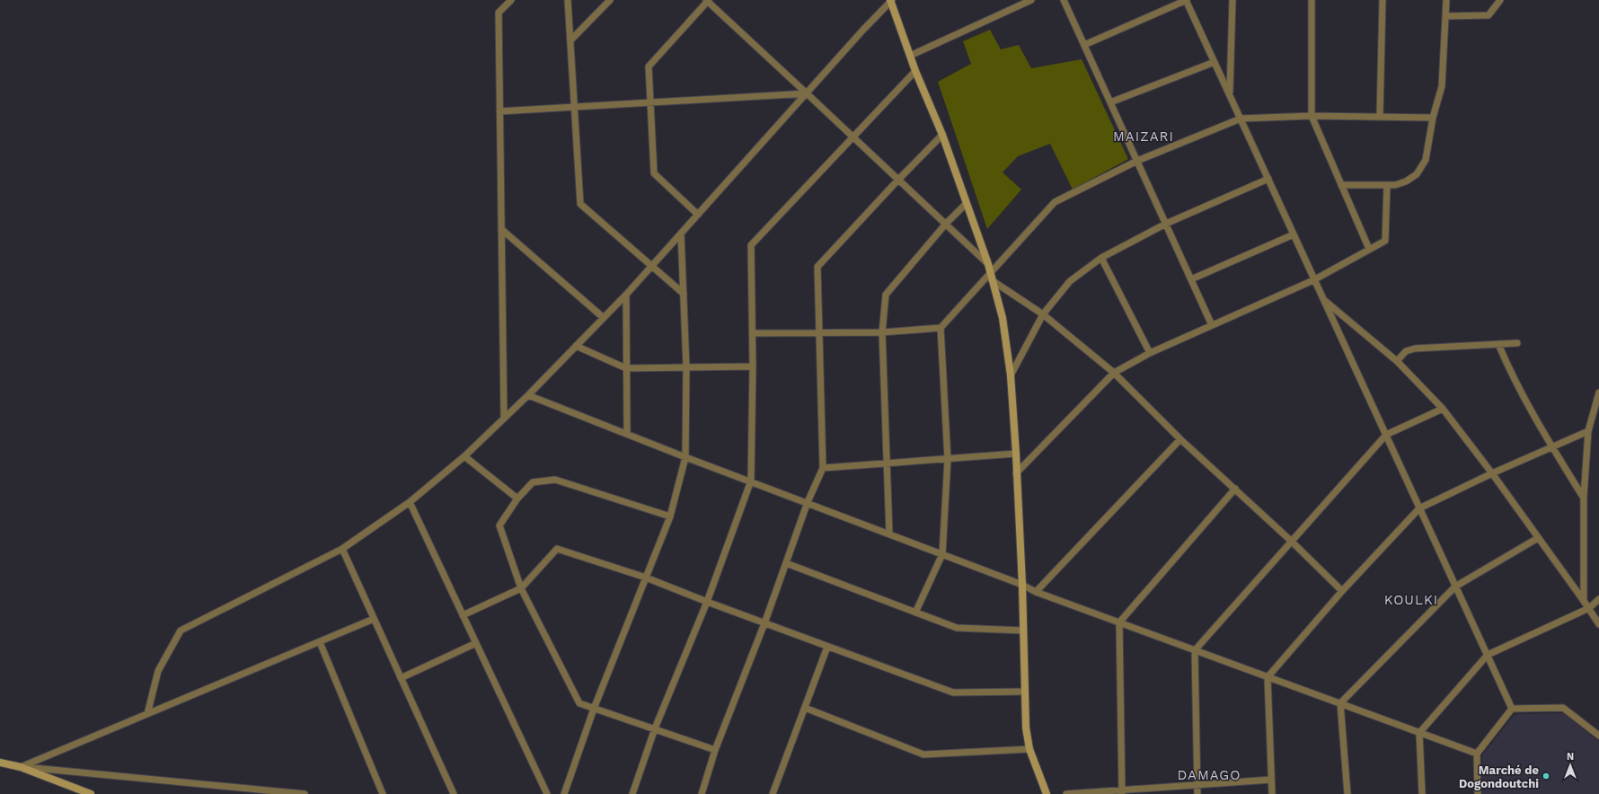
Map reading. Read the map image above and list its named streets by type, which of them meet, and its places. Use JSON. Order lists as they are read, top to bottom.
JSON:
{
  "districts": ["MAIZARI", "KOULKI", "DAMAGO"],
  "places": ["Marché de Dogondoutchi"],
  "north": "top"
}
